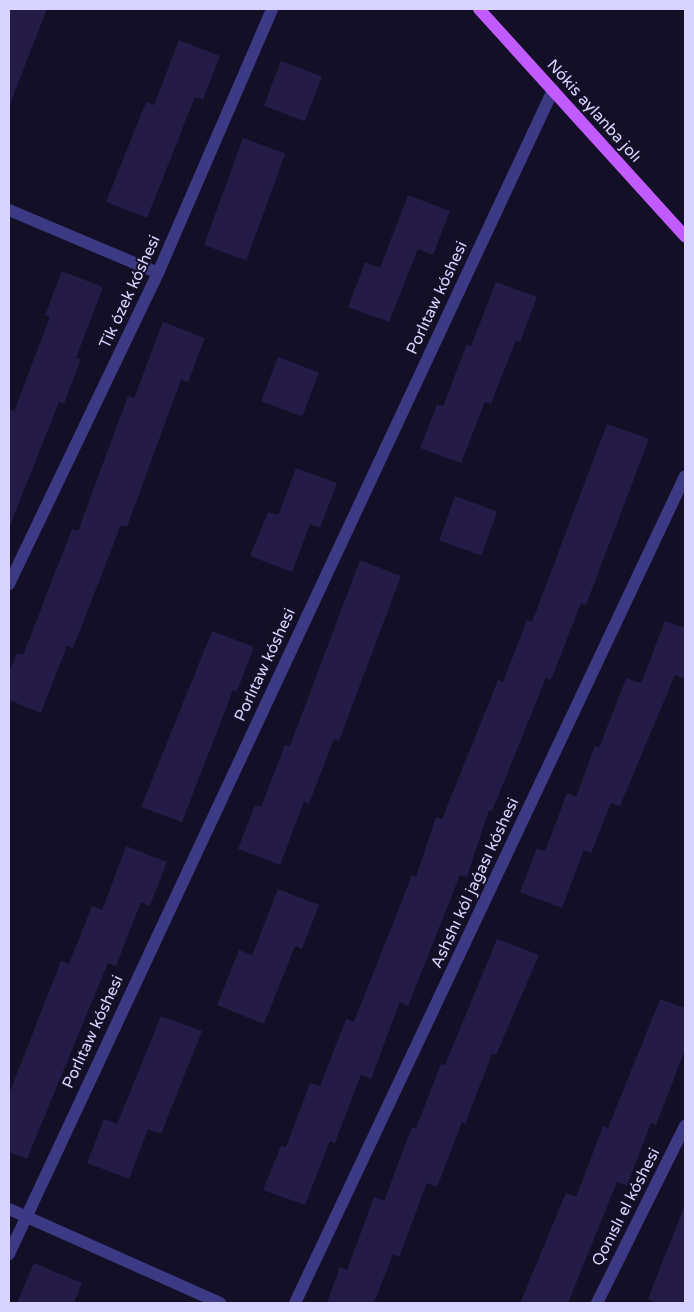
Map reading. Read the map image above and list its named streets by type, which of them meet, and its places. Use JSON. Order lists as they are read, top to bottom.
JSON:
{
  "streets": {
    "main road": ["Nókis aylanba jolı"],
    "street": [
      "Tik ózek kóshesi",
      "Porlıtaw kóshesi",
      "Ashshı kól jaǵası kóshesi",
      "Qonıslı el kóshesi"
    ]
  },
  "crossings": [
    ["Nókis aylanba jolı", "Porlıtaw kóshesi"]
  ]
}
